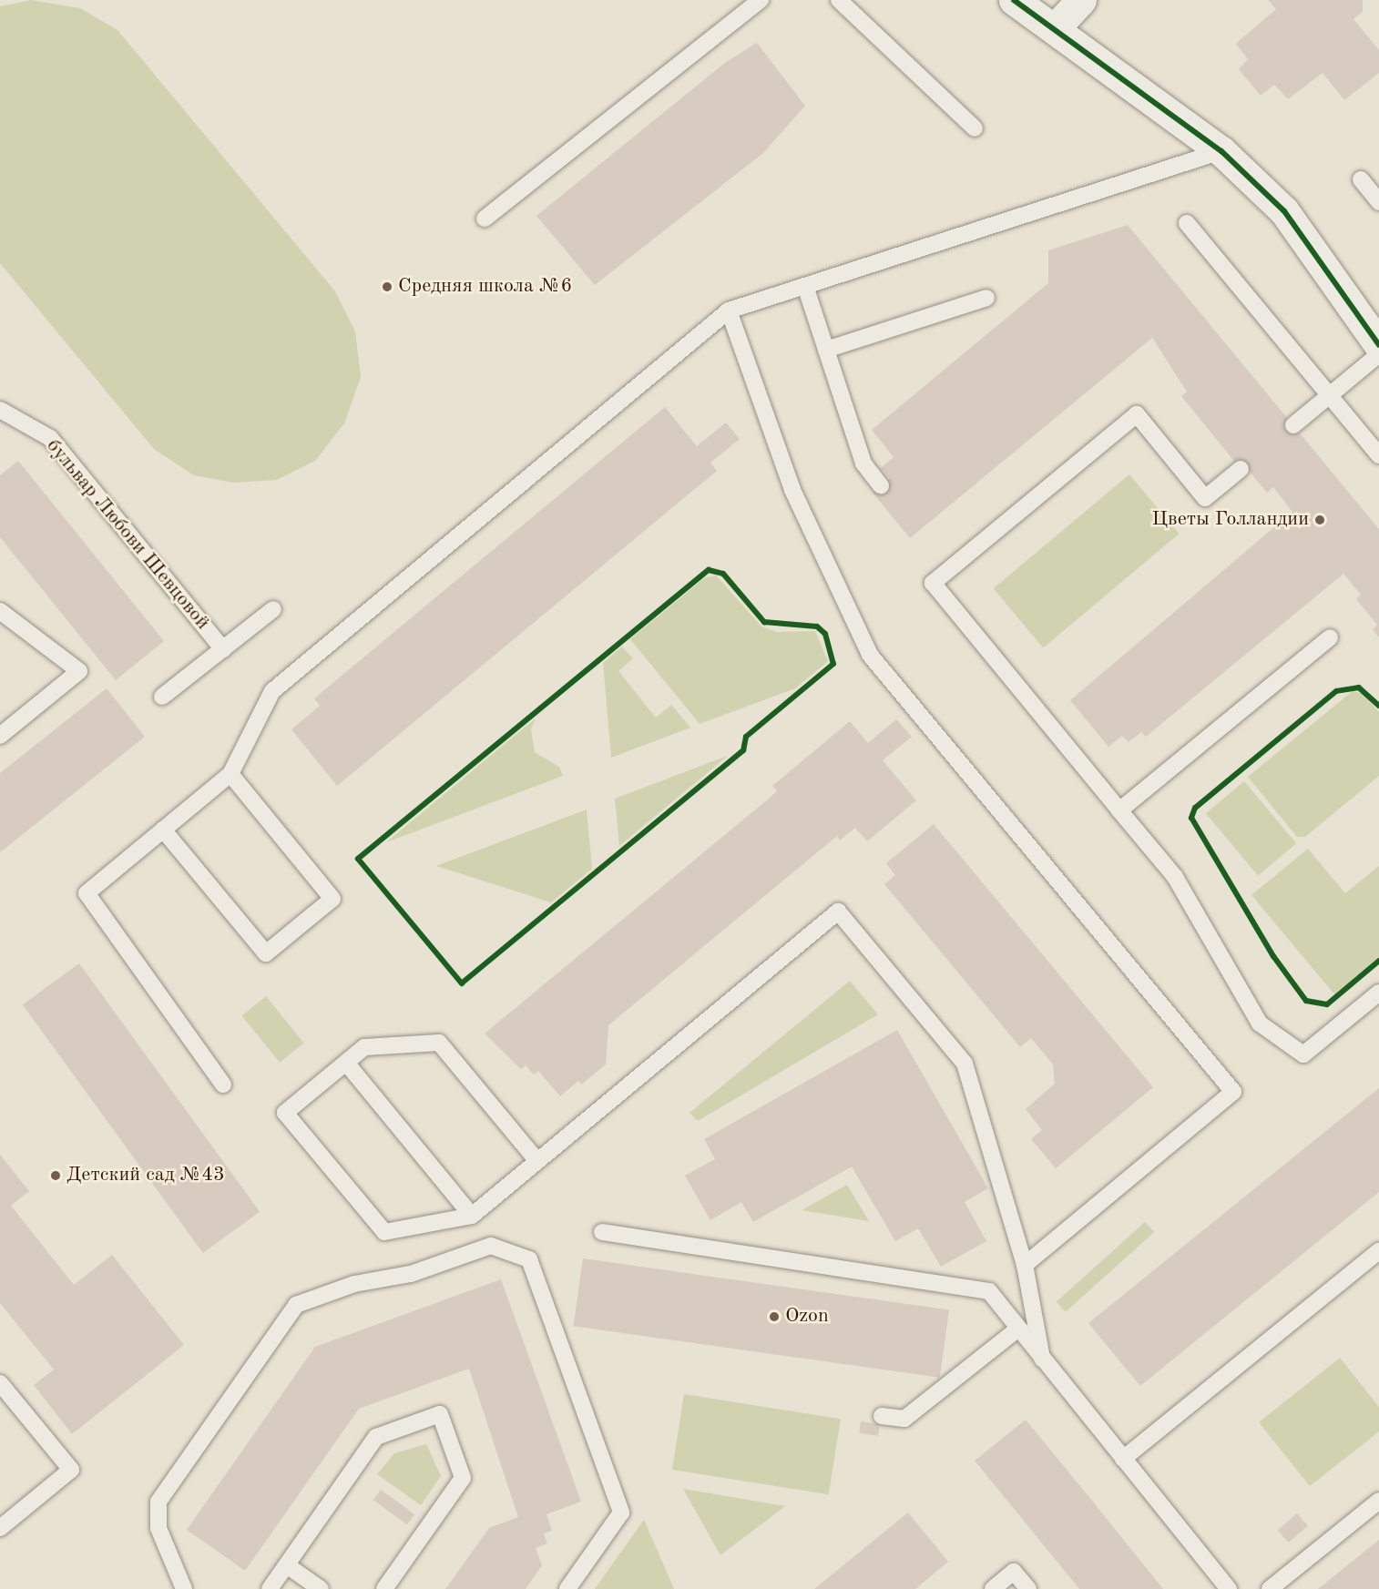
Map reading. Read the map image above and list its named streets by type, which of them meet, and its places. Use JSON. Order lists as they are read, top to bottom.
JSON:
{
  "streets": {
    "lane": ["бульвар Любови Шевцовой"]
  },
  "places": [
    "Средняя школа №6",
    "Цветы Голландии",
    "Детский сад №43",
    "Ozon"
  ]
}
